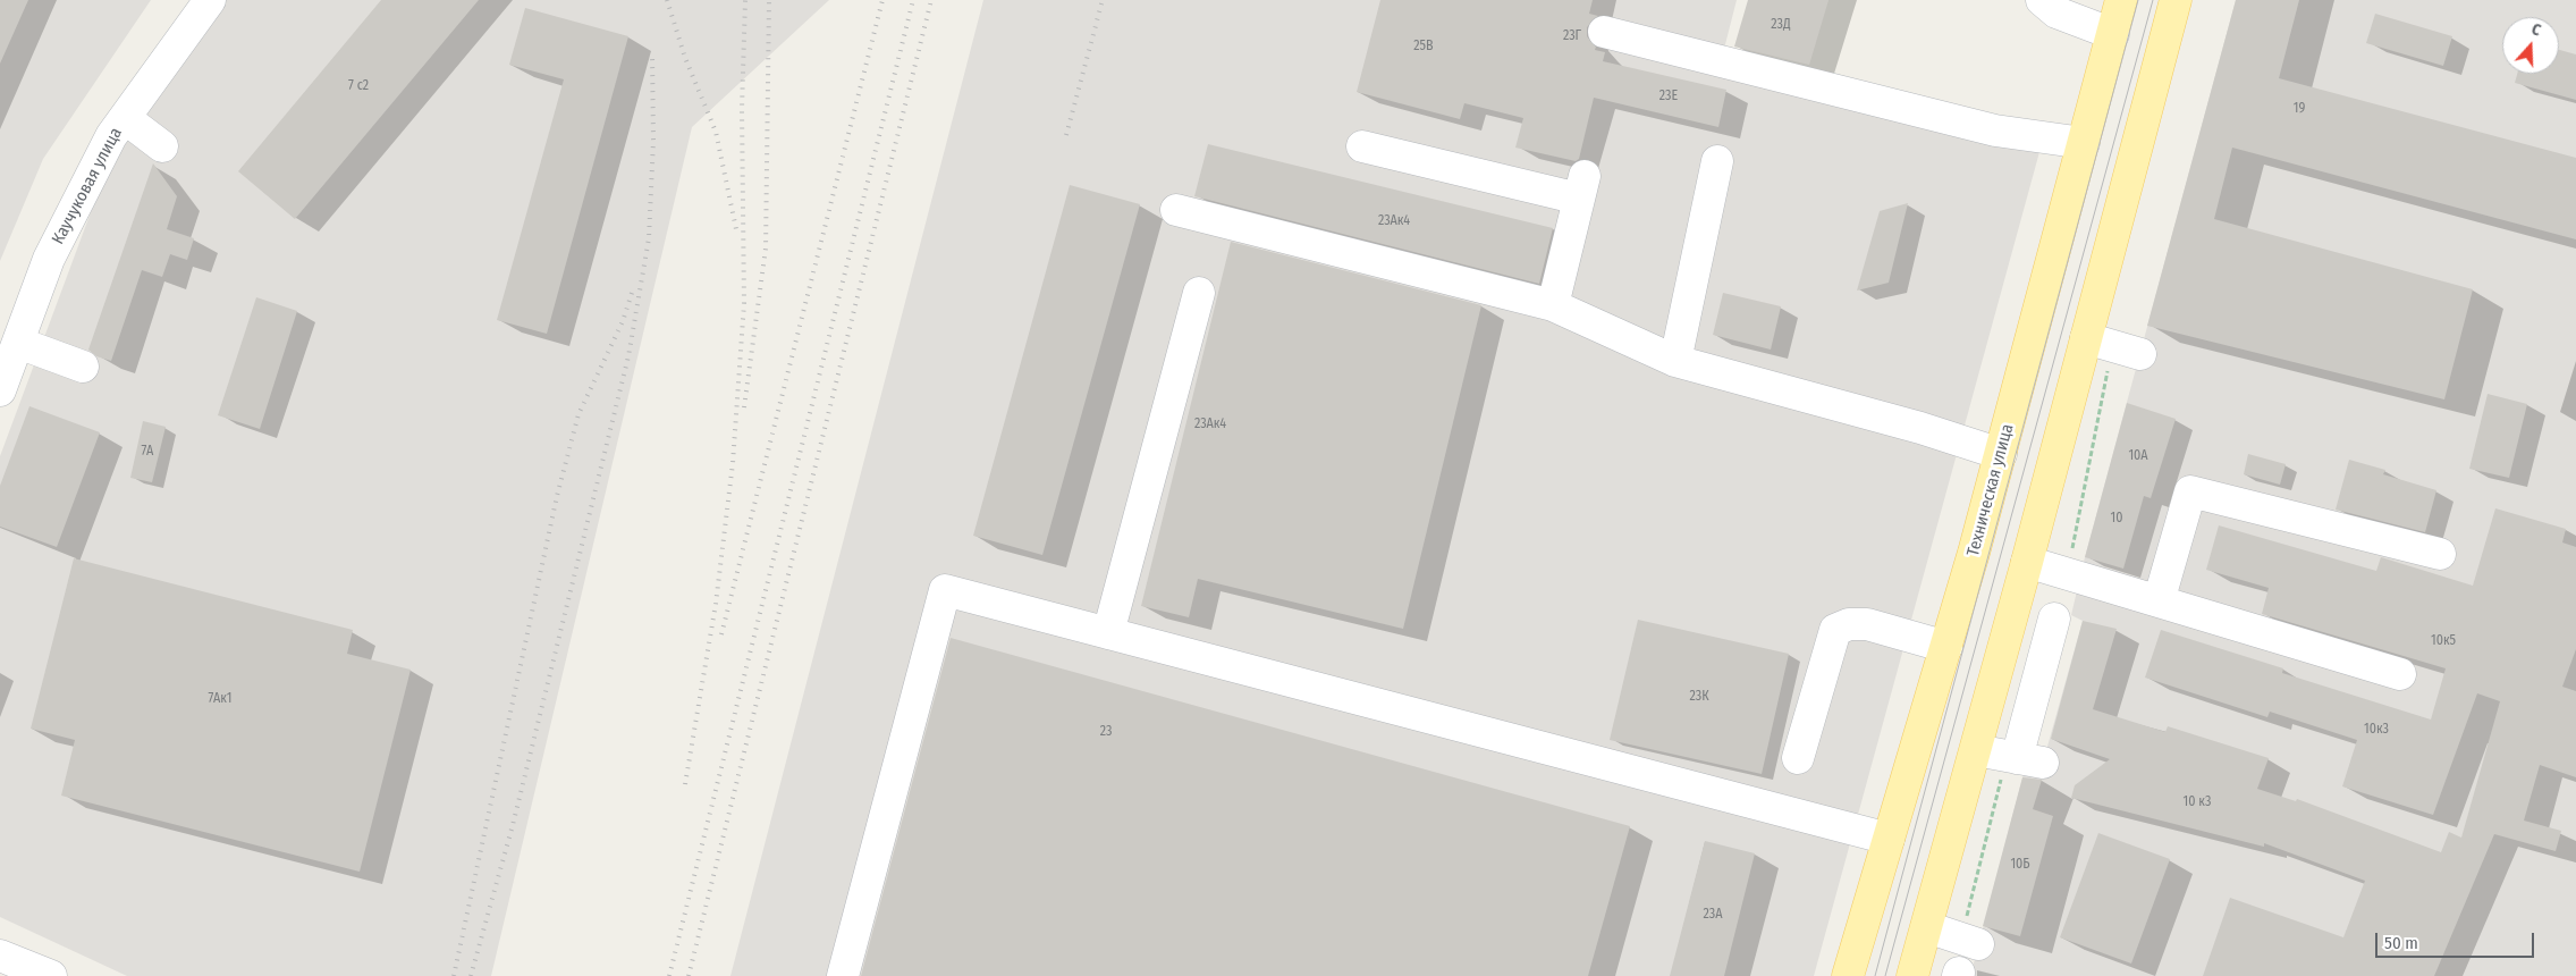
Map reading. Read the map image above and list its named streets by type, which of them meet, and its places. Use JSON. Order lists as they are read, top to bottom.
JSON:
{
  "streets": {
    "main road": ["Техническая улица"],
    "street": ["Каучуковая улица"]
  },
  "house_numbers": [
    "23Д",
    "23Г",
    "25В",
    "7 с2",
    "23Е",
    "19",
    "23Ак4",
    "23Ак4",
    "7А",
    "10А",
    "10",
    "10к5",
    "23К",
    "7Ак1",
    "10к3",
    "23",
    "10 к3",
    "10Б",
    "23А"
  ],
  "scale_bar": "50 m",
  "north": "top"
}
